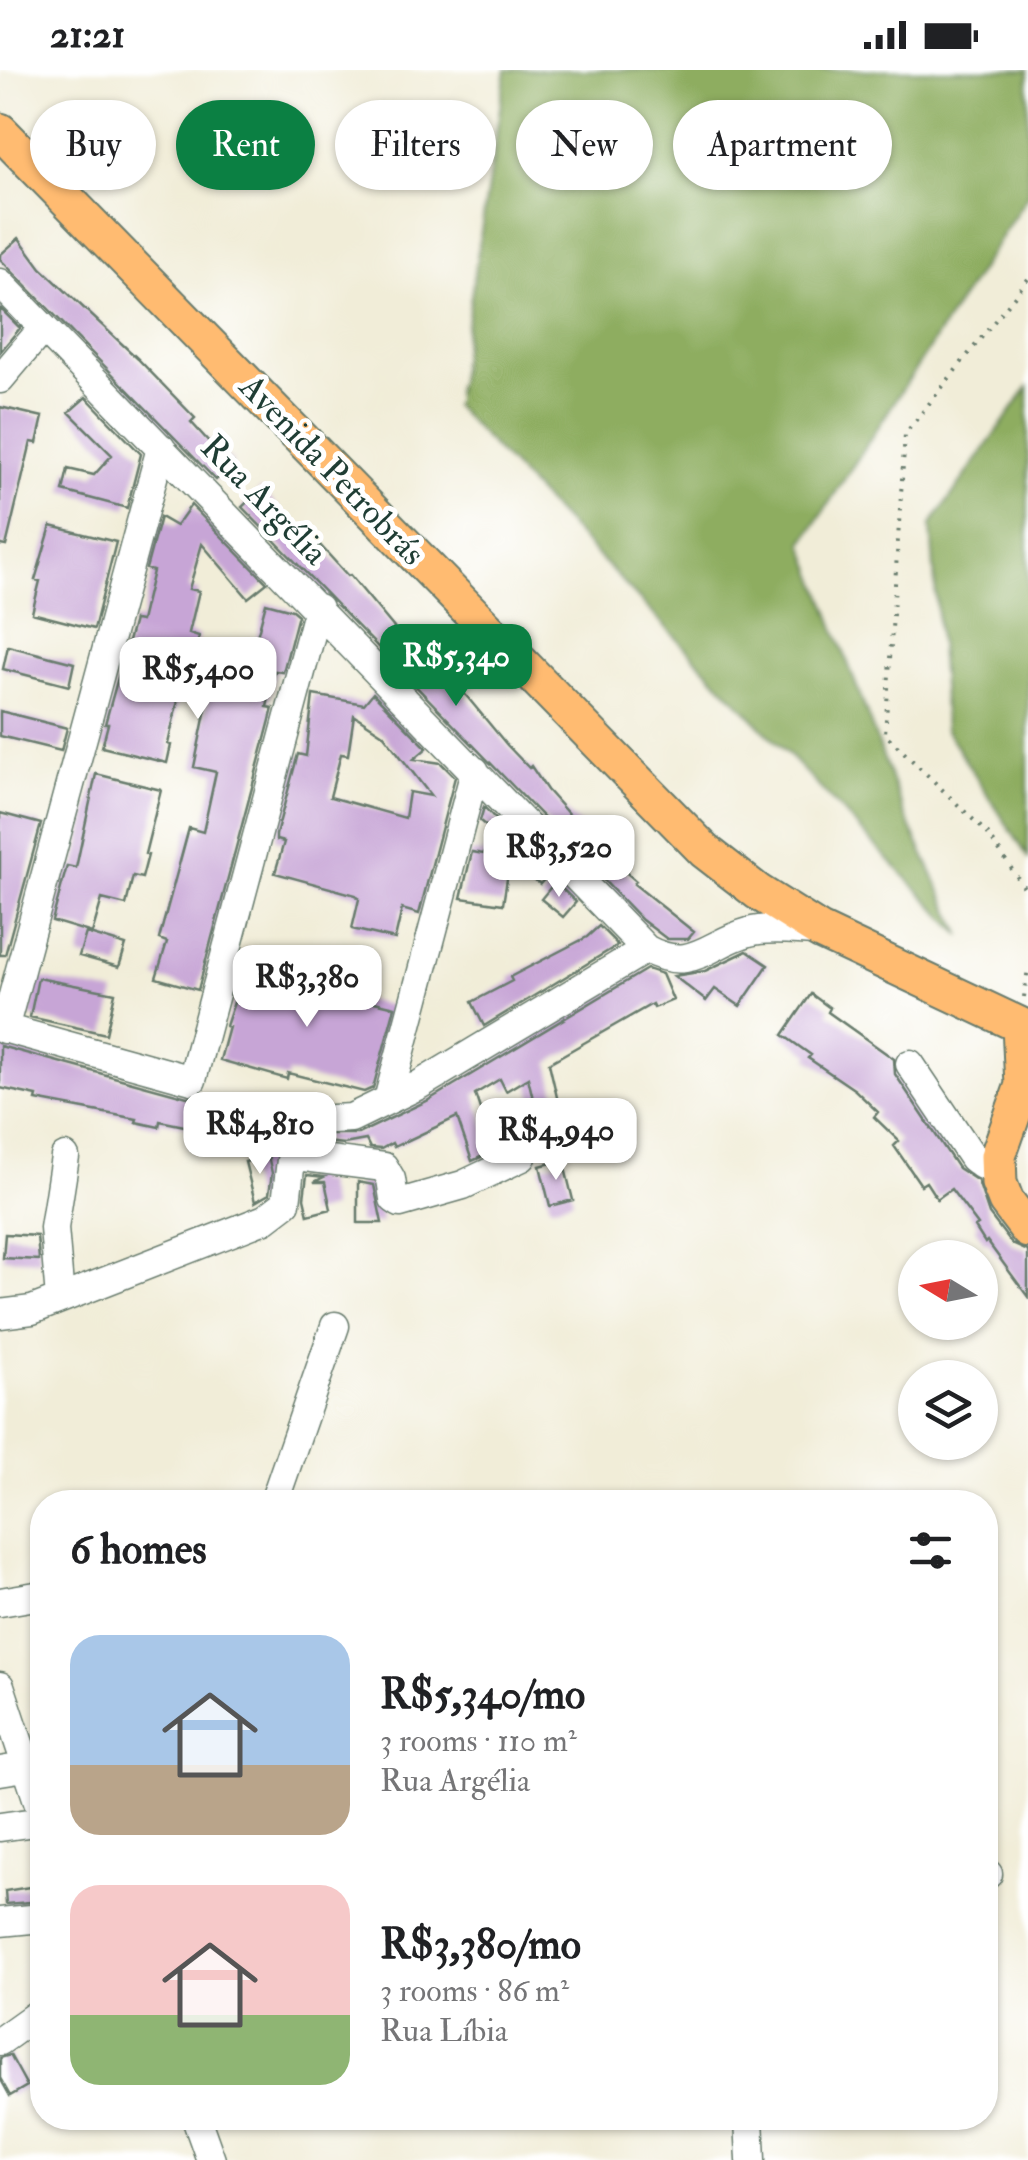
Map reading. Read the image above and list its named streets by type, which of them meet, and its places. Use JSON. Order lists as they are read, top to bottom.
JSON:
{
  "streets": {
    "main road": ["Avenida Petrobrás"],
    "street": ["Rua Argélia"]
  },
  "north": "left",
  "page": {
    "status": "21:21",
    "chip": [
      "Buy",
      "Rent",
      "Filters",
      "New",
      "Apartment"
    ],
    "price": [
      "R$5,340",
      "R$5,400",
      "R$3,520",
      "R$3,380",
      "R$4,810",
      "R$4,940"
    ],
    "heading": "6 homes",
    "list": [
      {
        "name": "R$5,340/mo",
        "note": "3 rooms · 110 m² · Rua Argélia"
      },
      {
        "name": "R$3,380/mo",
        "note": "3 rooms · 86 m² · Rua Líbia"
      }
    ]
  }
}
